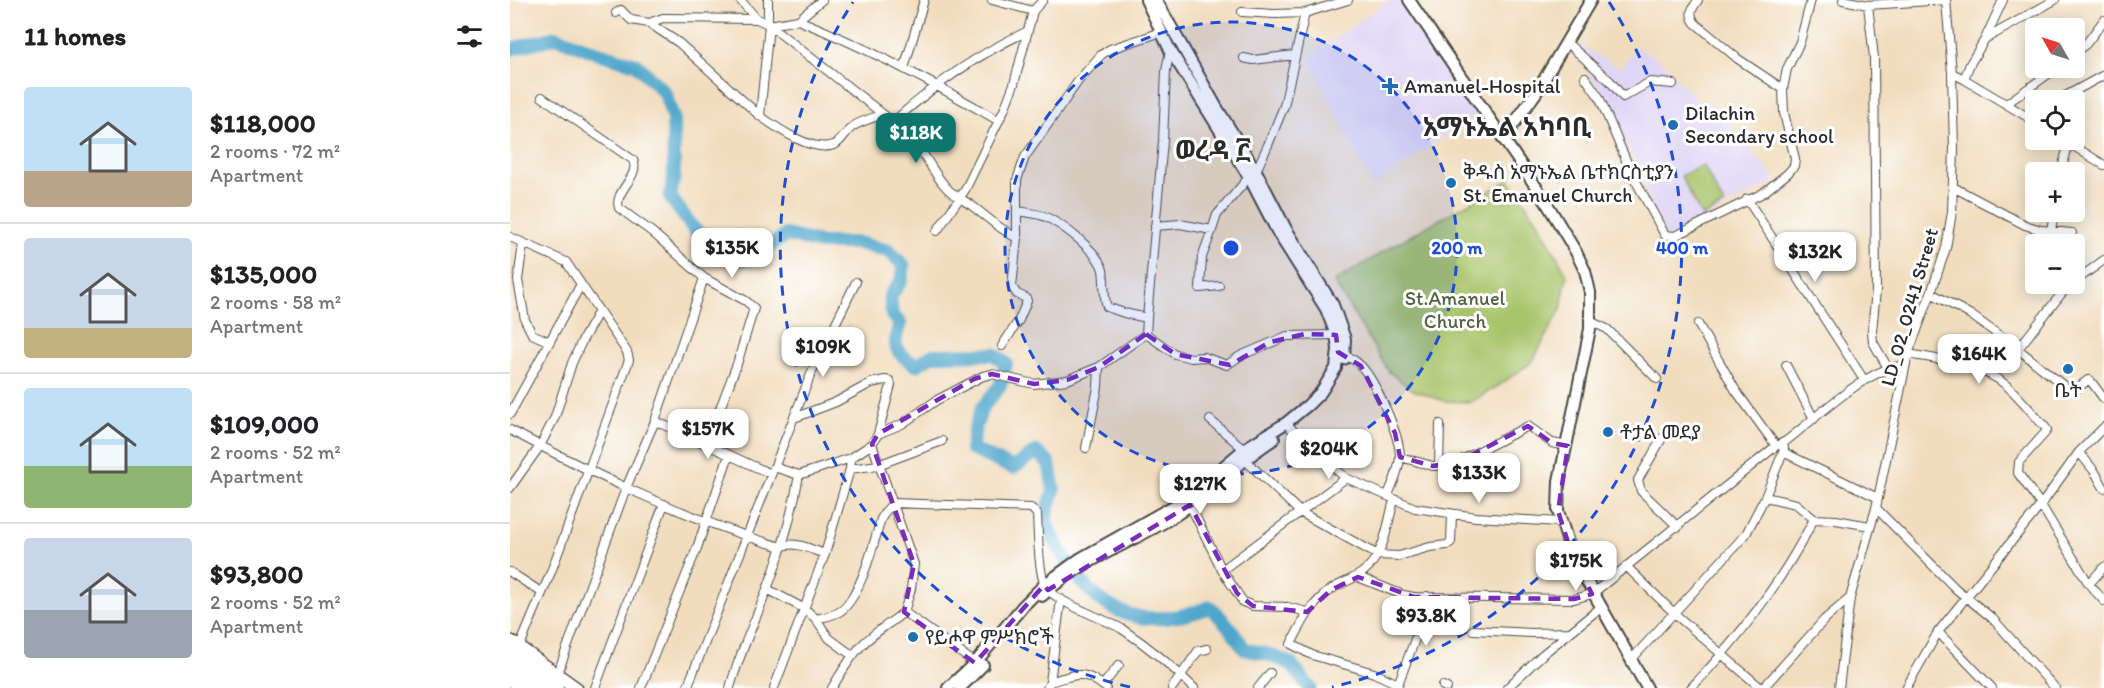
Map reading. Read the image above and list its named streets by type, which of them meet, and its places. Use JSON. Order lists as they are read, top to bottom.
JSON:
{
  "streets": {
    "street": ["LD_02_0241 Street"]
  },
  "districts": ["አማኑኤል አካባቢ", "ወረዳ ፫"],
  "parks": ["St.Amanuel Church"],
  "places": {
    "health": ["Amanuel-Hospital"],
    "other": [
      "Dilachin Secondary school",
      "ቅዱስ አማኑኤል ቤተክርስቲያን St. Emanuel Church",
      "ቤት",
      "ቶታል መደያ",
      "የይሖዋ ምሥክሮች"
    ]
  },
  "north": "top left",
  "page": {
    "heading": "11 homes",
    "map_buttons": ["+", "−"],
    "list": [
      {
        "name": "$118,000",
        "note": "2 rooms · 72 m² · Apartment"
      },
      {
        "name": "$135,000",
        "note": "2 rooms · 58 m² · Apartment"
      },
      {
        "name": "$109,000",
        "note": "2 rooms · 52 m² · Apartment"
      },
      {
        "name": "$93,800",
        "note": "2 rooms · 52 m² · Apartment"
      }
    ],
    "price": [
      "$118K",
      "$135K",
      "$132K",
      "$109K",
      "$164K",
      "$157K",
      "$204K",
      "$133K",
      "$127K",
      "$175K",
      "$93.8K"
    ]
  },
  "rings": ["200 m", "400 m"]
}
